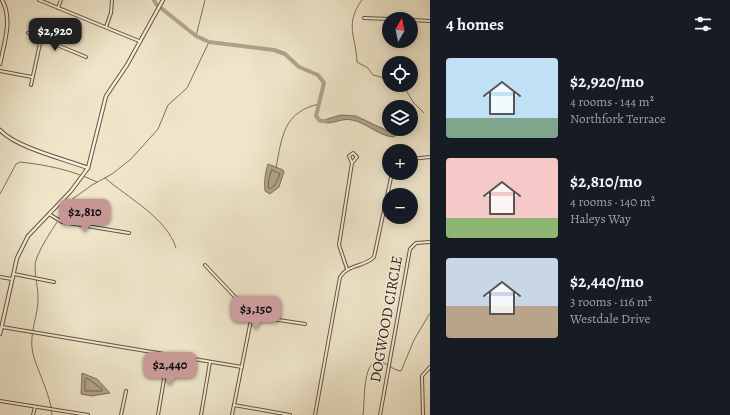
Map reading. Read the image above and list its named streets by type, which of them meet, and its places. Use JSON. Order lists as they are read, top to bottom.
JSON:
{
  "streets": {
    "street": ["DOGWOOD CIRCLE"]
  },
  "north": "top",
  "page": {
    "heading": "4 homes",
    "map_buttons": ["+", "−"],
    "price": [
      "$2,920",
      "$2,810",
      "$3,150",
      "$2,440"
    ],
    "list": [
      {
        "name": "$2,920/mo",
        "note": "4 rooms · 144 m² · Northfork Terrace"
      },
      {
        "name": "$2,810/mo",
        "note": "4 rooms · 140 m² · Haleys Way"
      },
      {
        "name": "$2,440/mo",
        "note": "3 rooms · 116 m² · Westdale Drive"
      }
    ]
  }
}
